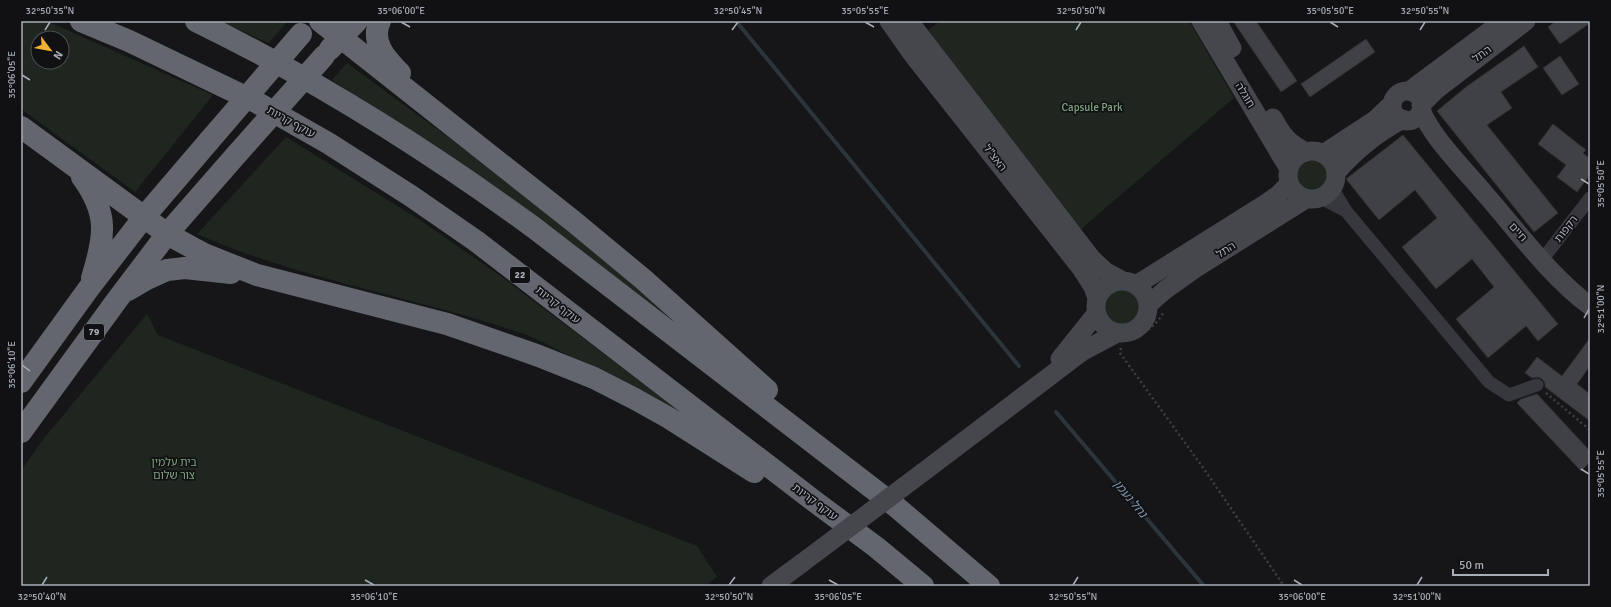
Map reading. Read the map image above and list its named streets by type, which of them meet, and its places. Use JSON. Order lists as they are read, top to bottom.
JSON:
{
  "streets": {
    "highway": ["עוקף קריות", "22", "79"],
    "main road": [
      "התל",
      "חוגלה",
      "האצ\"ל",
      "חיים"
    ],
    "street": ["רקפות"]
  },
  "crossings": [
    ["התל", "חוגלה"],
    ["התל", "האצ\"ל"],
    ["התל", "חיים"],
    ["חוגלה", "חיים"],
    ["רקפות", "חיים"]
  ],
  "water": ["נחל נעמן"],
  "parks": ["Capsule Park", "בית עלמין צור שלום"],
  "scale_bar": "50 m",
  "north": "bottom right",
  "coordinates": [
    "32°50'35\"N",
    "35°06'00\"E",
    "32°50'45\"N",
    "35°05'55\"E",
    "32°50'50\"N",
    "35°05'50\"E",
    "32°50'55\"N",
    "35°06'05\"E",
    "32°51'00\"N",
    "35°06'10\"E",
    "32°50'40\"N"
  ]
}
